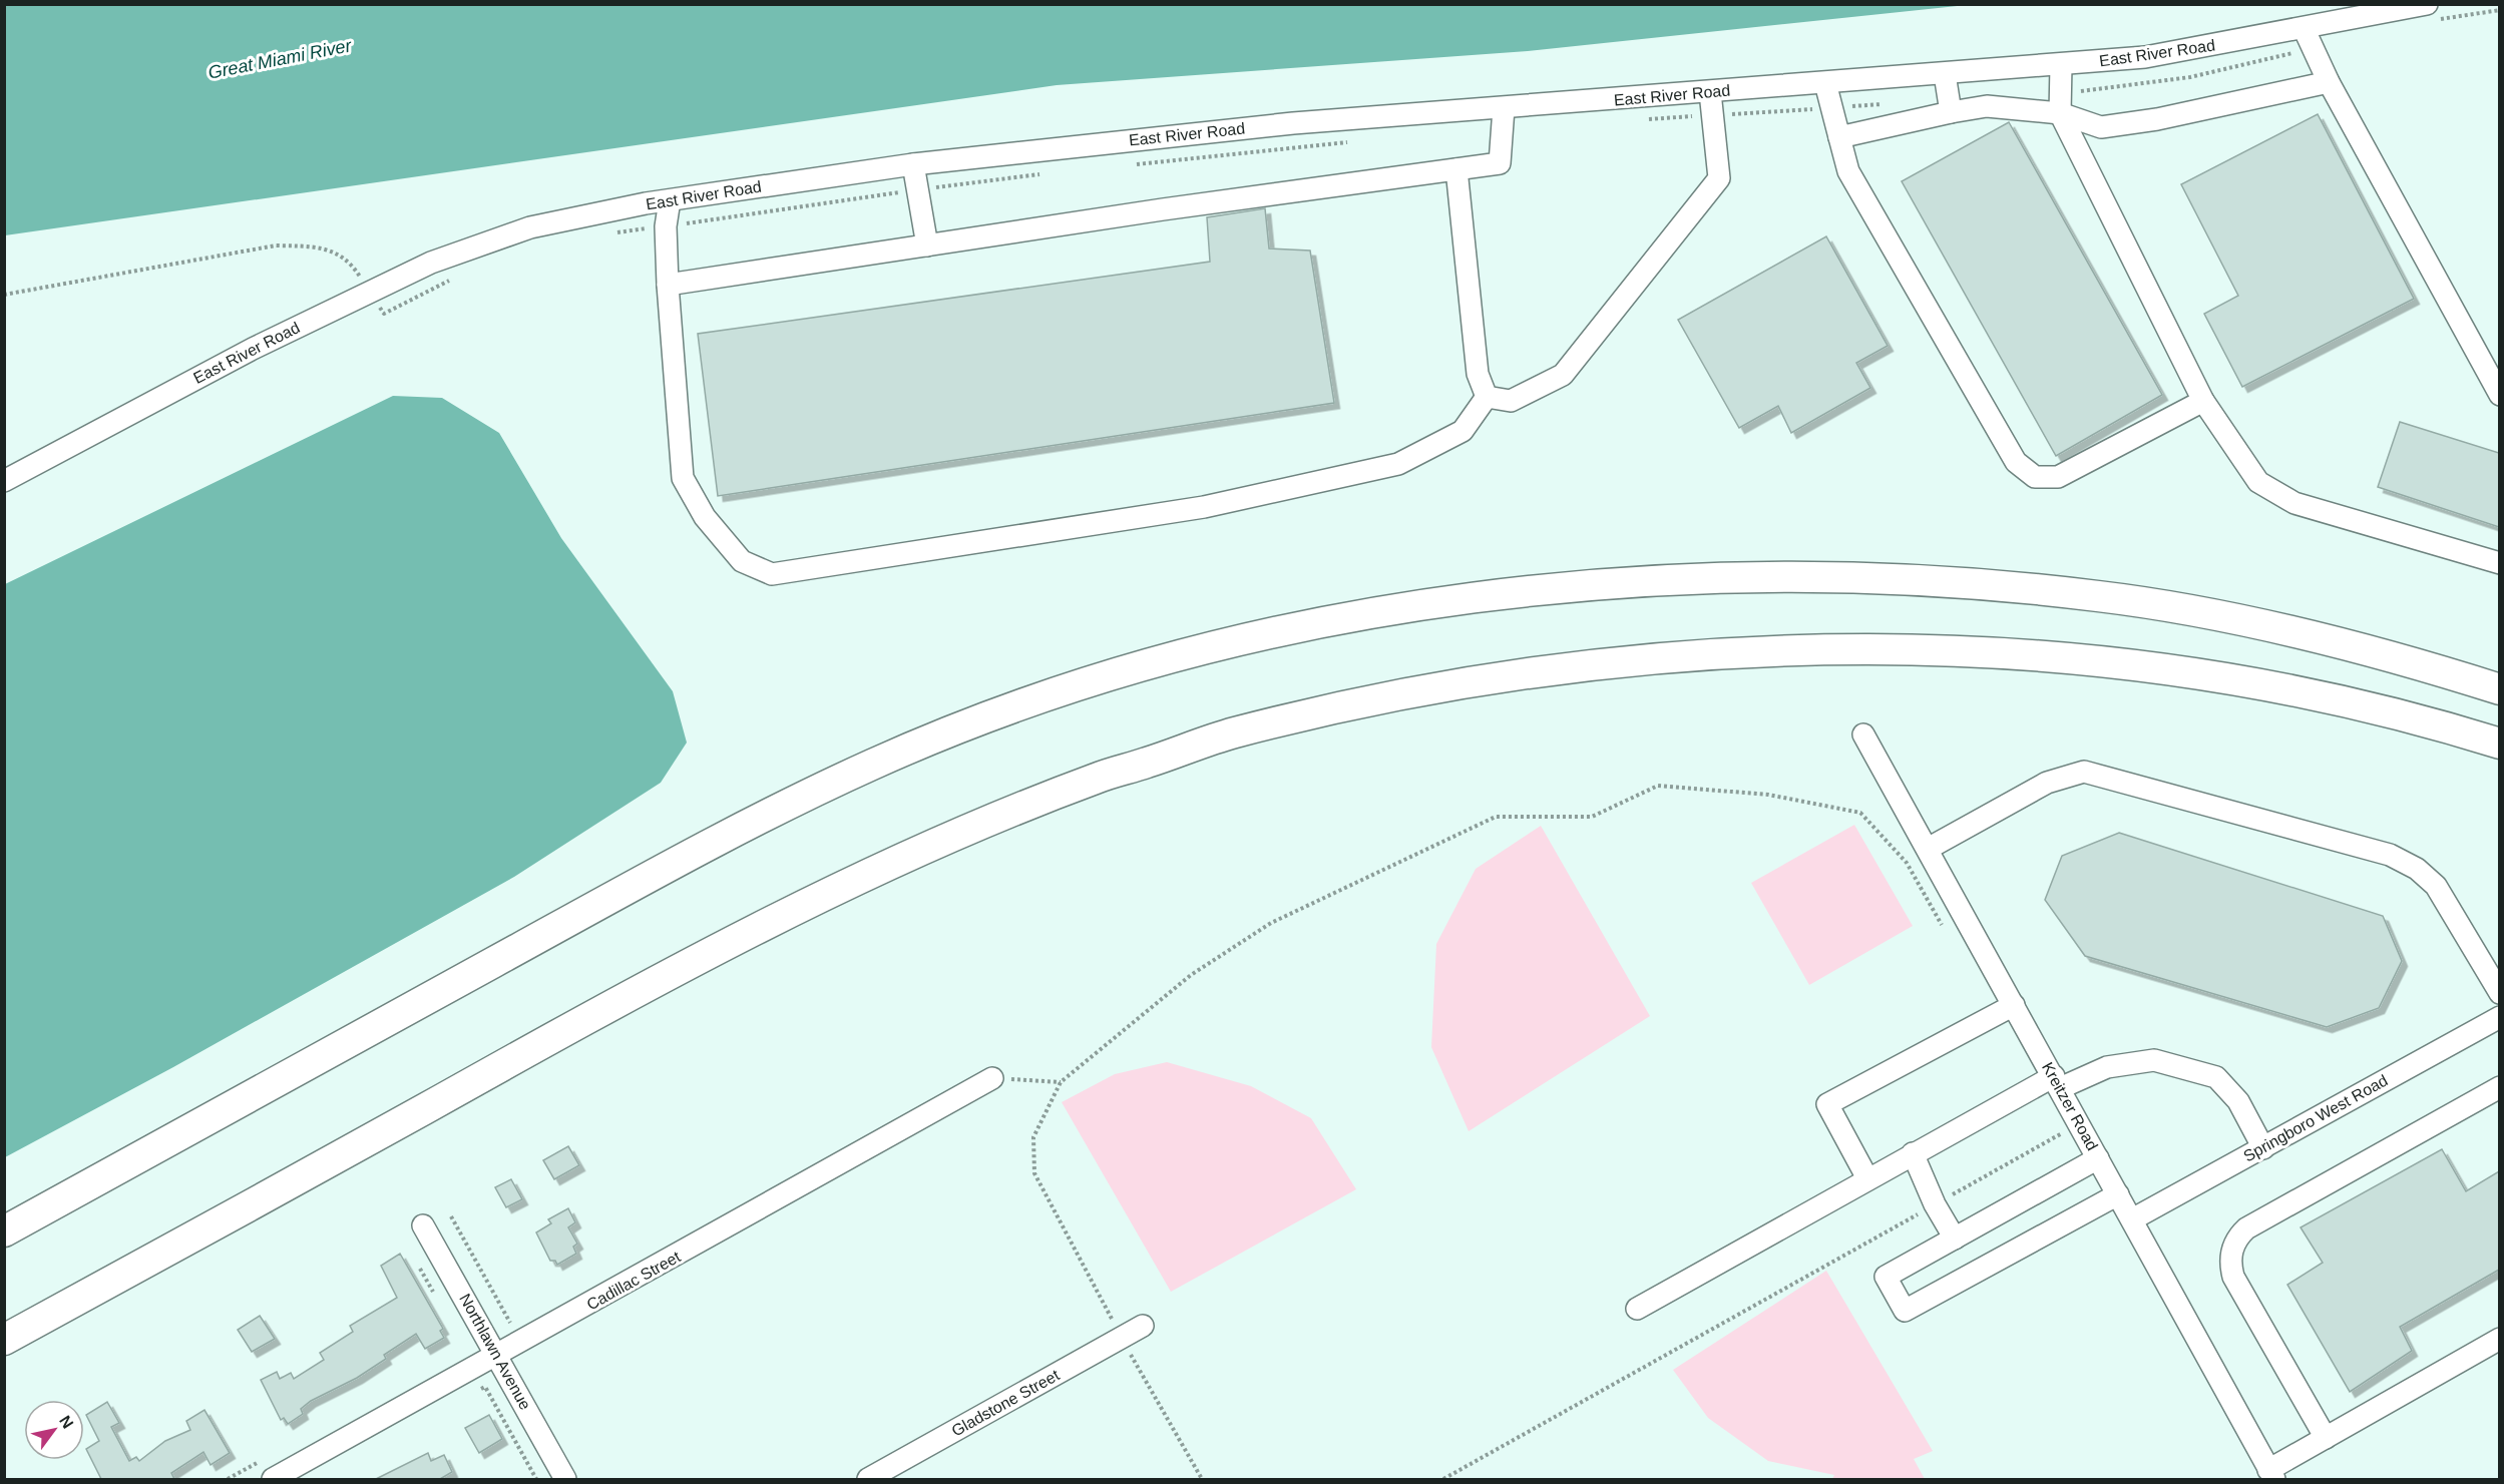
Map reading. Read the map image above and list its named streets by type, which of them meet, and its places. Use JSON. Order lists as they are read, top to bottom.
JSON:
{
  "streets": {
    "street": [
      "East River Road",
      "Kreitzer Road",
      "Springboro West Road",
      "Cadillac Street",
      "Northlawn Avenue",
      "Gladstone Street"
    ]
  },
  "crossings": [
    ["Kreitzer Road", "Springboro West Road"],
    ["Cadillac Street", "Northlawn Avenue"]
  ],
  "water": ["Great Miami River"],
  "north": "top right"
}
